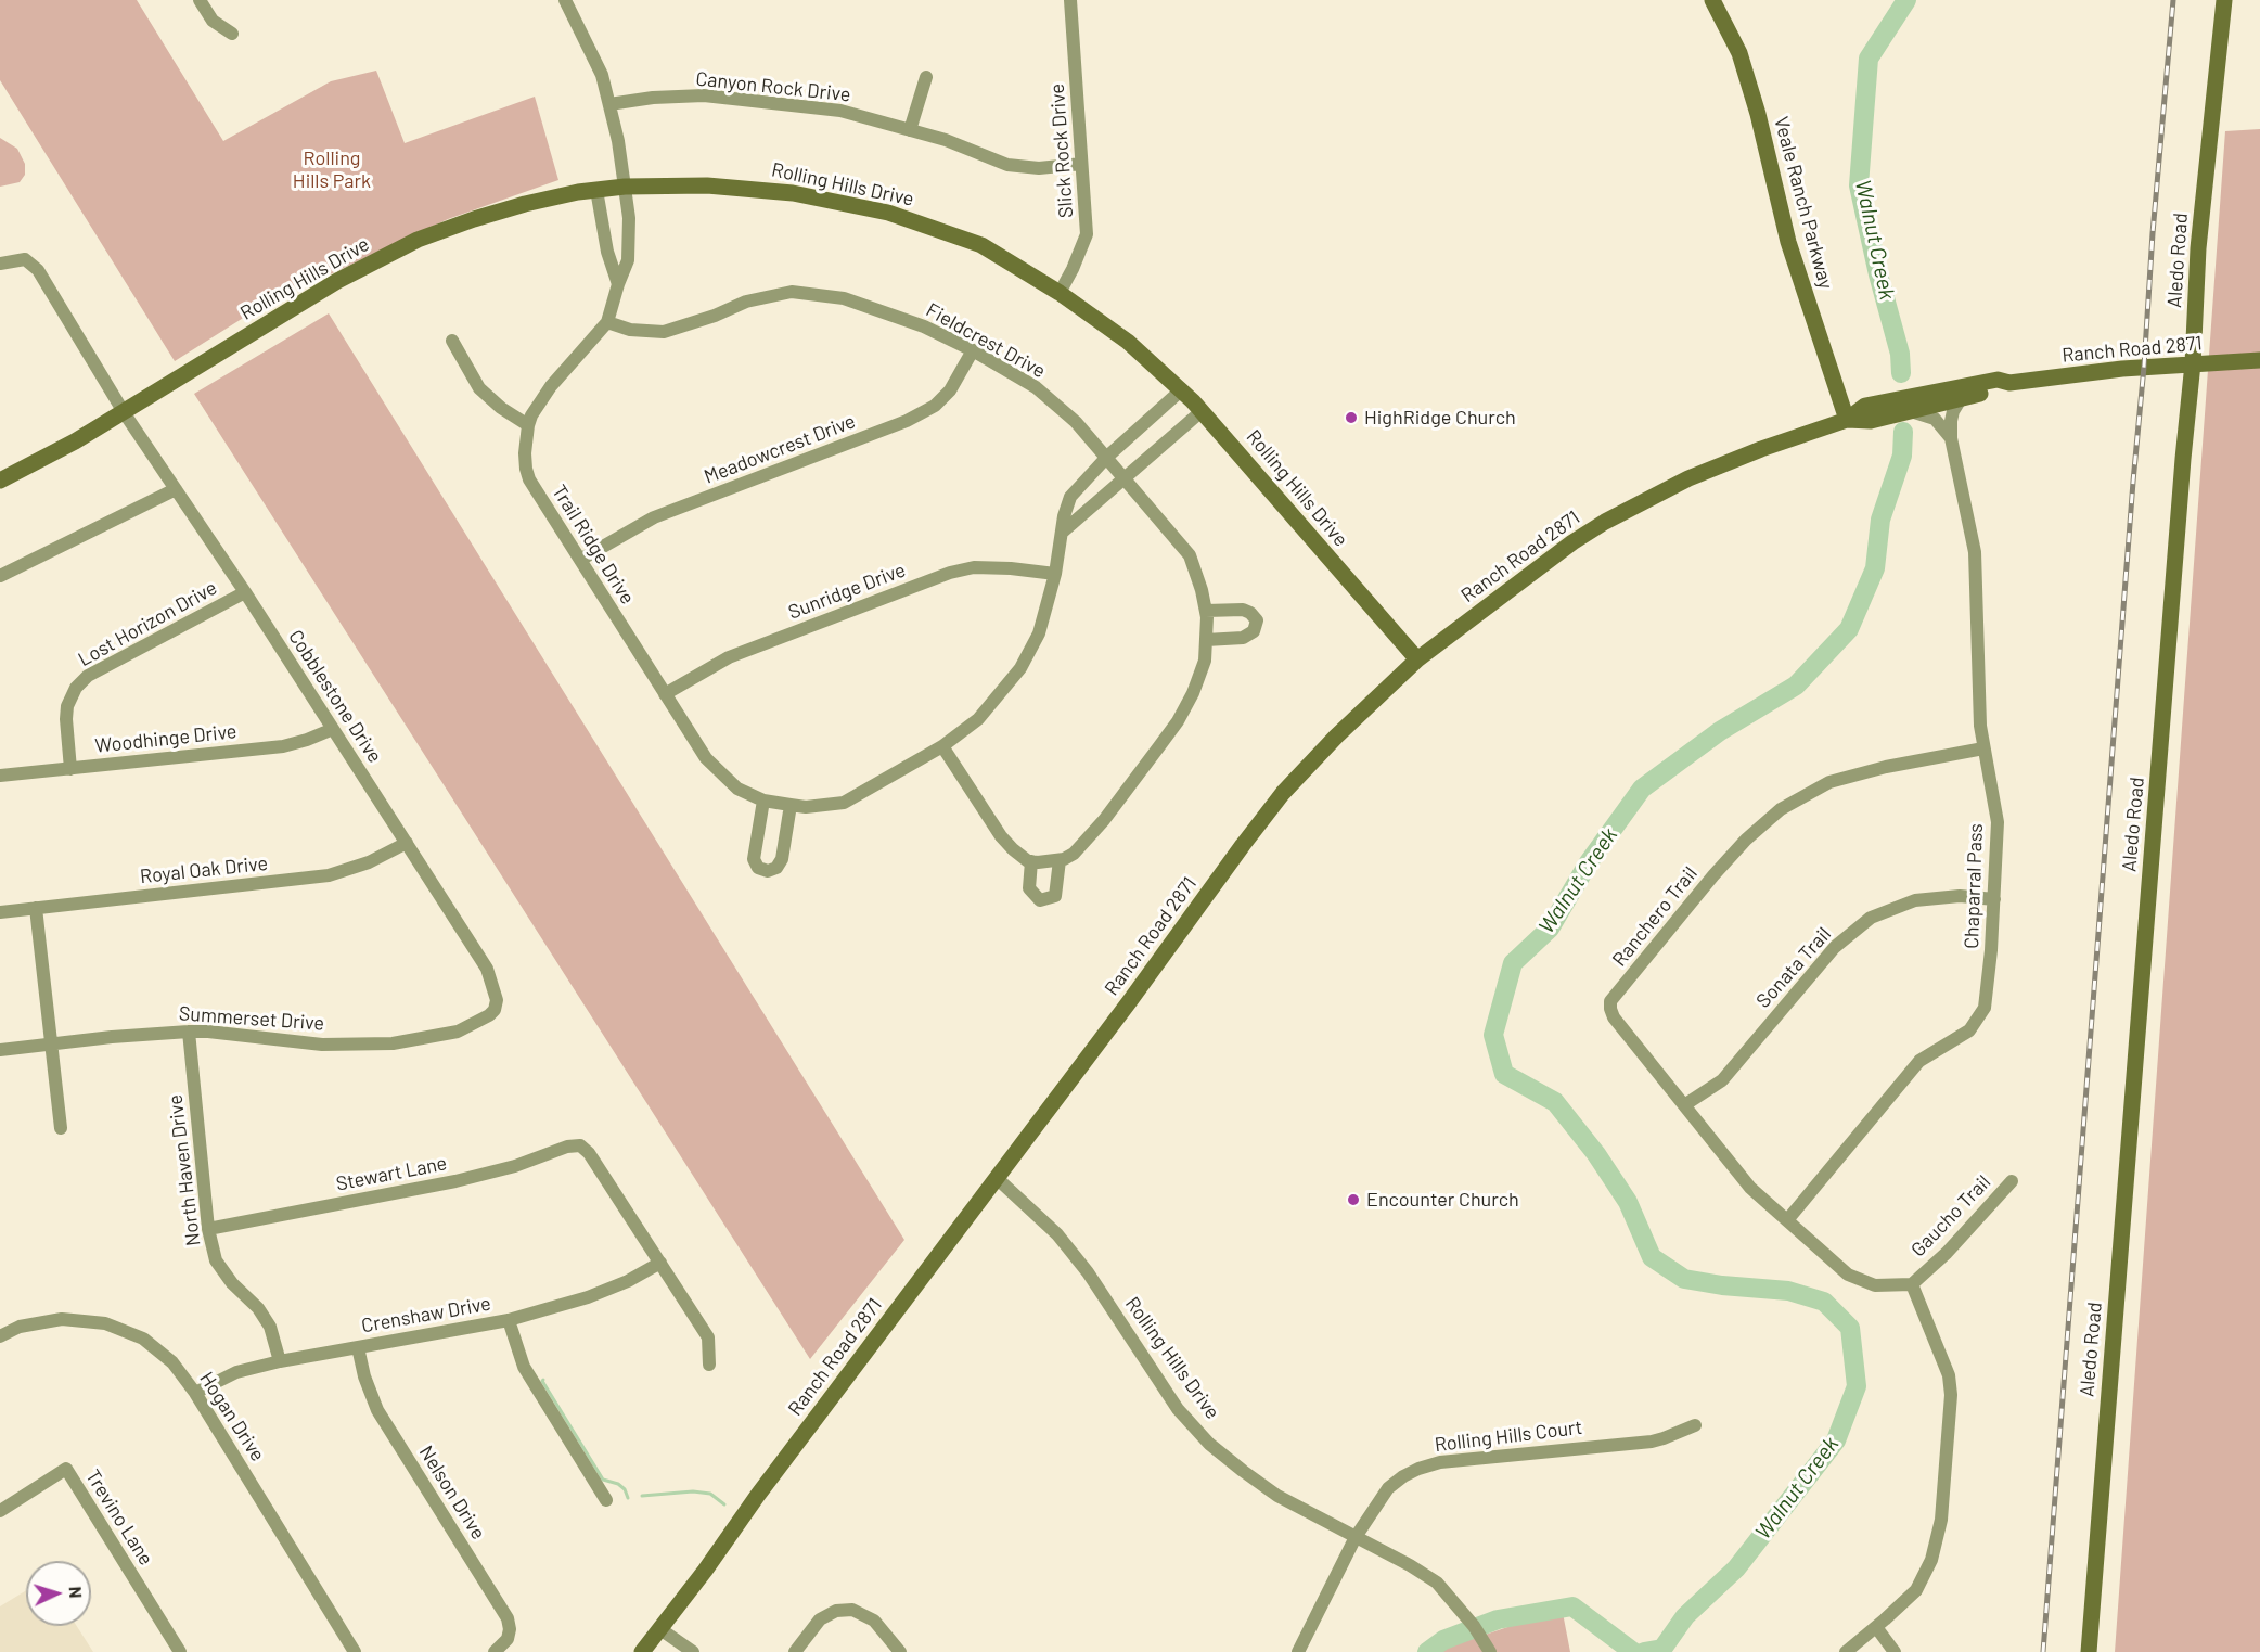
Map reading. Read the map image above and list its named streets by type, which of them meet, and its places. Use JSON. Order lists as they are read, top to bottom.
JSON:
{
  "streets": {
    "street": [
      "Canyon Rock Drive",
      "Slick Rock Drive",
      "Rolling Hills Drive",
      "Veale Ranch Parkway",
      "Aledo Road",
      "Fieldcrest Drive",
      "Ranch Road 2871",
      "Meadowcrest Drive",
      "Trail Ridge Drive",
      "Sunridge Drive",
      "Lost Horizon Drive",
      "Cobblestone Drive",
      "Woodhinge Drive",
      "Royal Oak Drive",
      "Chaparral Pass",
      "Ranchero Trail",
      "Sonata Trail",
      "Summerset Drive",
      "North Haven Drive",
      "Stewart Lane",
      "Gaucho Trail",
      "Crenshaw Drive",
      "Hogan Drive",
      "Rolling Hills Court",
      "Nelson Drive",
      "Trevino Lane"
    ]
  },
  "crossings": [
    ["Canyon Rock Drive", "Slick Rock Drive"],
    ["Canyon Rock Drive", "Trail Ridge Drive"],
    ["Slick Rock Drive", "Rolling Hills Drive"],
    ["Rolling Hills Drive", "Ranch Road 2871"],
    ["Rolling Hills Drive", "Trail Ridge Drive"],
    ["Rolling Hills Drive", "Cobblestone Drive"],
    ["Rolling Hills Drive", "Rolling Hills Court"],
    ["Veale Ranch Parkway", "Ranch Road 2871"],
    ["Aledo Road", "Ranch Road 2871"],
    ["Fieldcrest Drive", "Meadowcrest Drive"],
    ["Fieldcrest Drive", "Trail Ridge Drive"],
    ["Ranch Road 2871", "Chaparral Pass"],
    ["Meadowcrest Drive", "Trail Ridge Drive"],
    ["Trail Ridge Drive", "Sunridge Drive"],
    ["Lost Horizon Drive", "Cobblestone Drive"],
    ["Lost Horizon Drive", "Woodhinge Drive"],
    ["Cobblestone Drive", "Woodhinge Drive"],
    ["Cobblestone Drive", "Royal Oak Drive"],
    ["Cobblestone Drive", "Summerset Drive"],
    ["Chaparral Pass", "Ranchero Trail"],
    ["Chaparral Pass", "Sonata Trail"],
    ["Chaparral Pass", "Gaucho Trail"],
    ["Ranchero Trail", "Sonata Trail"],
    ["Ranchero Trail", "Gaucho Trail"],
    ["Summerset Drive", "North Haven Drive"],
    ["North Haven Drive", "Stewart Lane"],
    ["North Haven Drive", "Crenshaw Drive"],
    ["Stewart Lane", "Crenshaw Drive"],
    ["Crenshaw Drive", "Hogan Drive"],
    ["Crenshaw Drive", "Nelson Drive"]
  ],
  "water": ["Walnut Creek"],
  "parks": ["Rolling Hills Park"],
  "places": ["HighRidge Church", "Encounter Church"],
  "north": "right"
}
